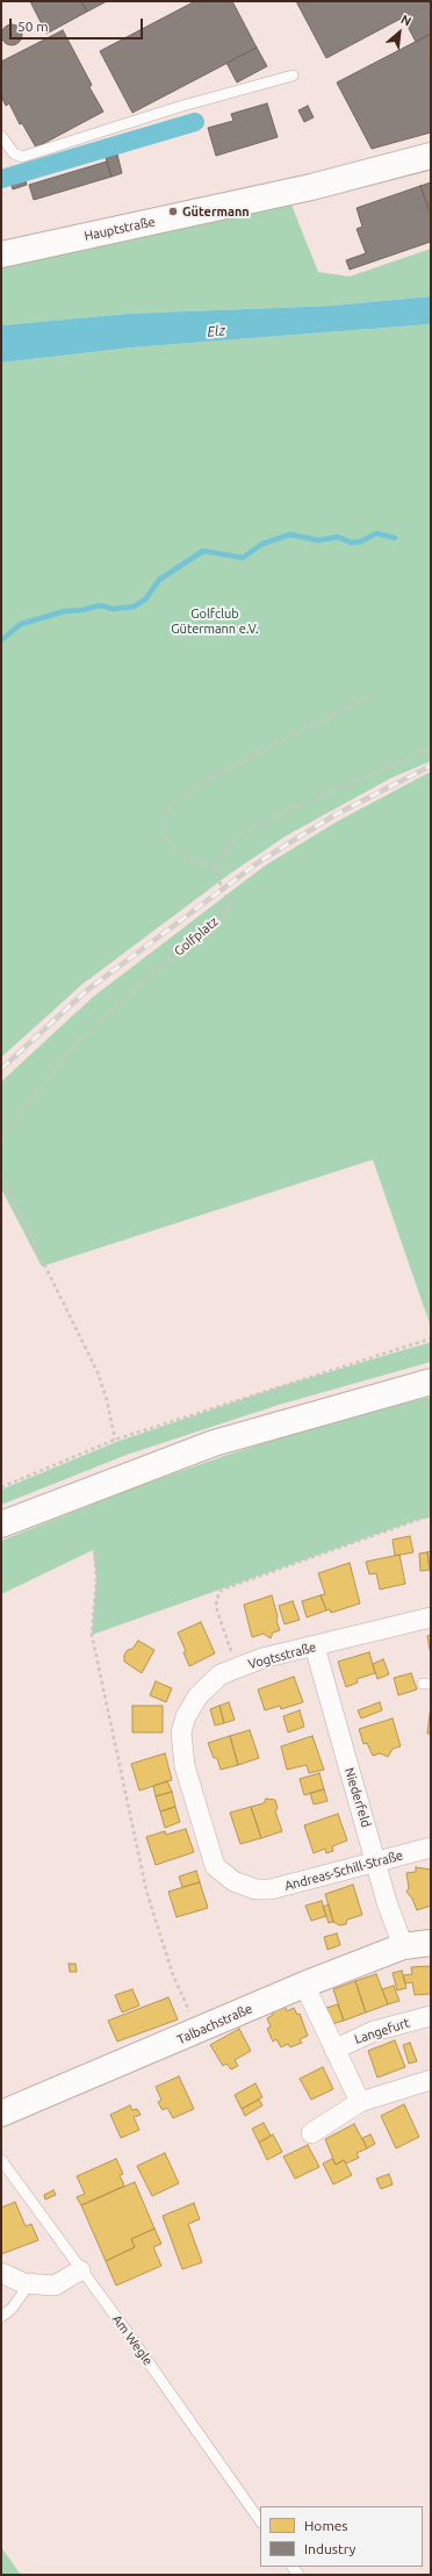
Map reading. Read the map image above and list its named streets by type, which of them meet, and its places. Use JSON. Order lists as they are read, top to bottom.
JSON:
{
  "streets": {
    "main road": ["Hauptstraße", "Talbachstraße"],
    "street": [
      "Vogtsstraße",
      "Niederfeld",
      "Andreas-Schill-Straße",
      "Langefurt"
    ],
    "lane": ["Am Wegle"],
    "path": ["Golfplatz"]
  },
  "crossings": [
    ["Vogtsstraße", "Niederfeld"],
    ["Vogtsstraße", "Andreas-Schill-Straße"],
    ["Niederfeld", "Andreas-Schill-Straße"],
    ["Niederfeld", "Talbachstraße"]
  ],
  "water": ["Elz"],
  "parks": ["Golfclub Gütermann e.V."],
  "places": ["Gütermann"],
  "legend": ["Homes", "Industry"],
  "scale_bar": "50 m",
  "north": "top right"
}
